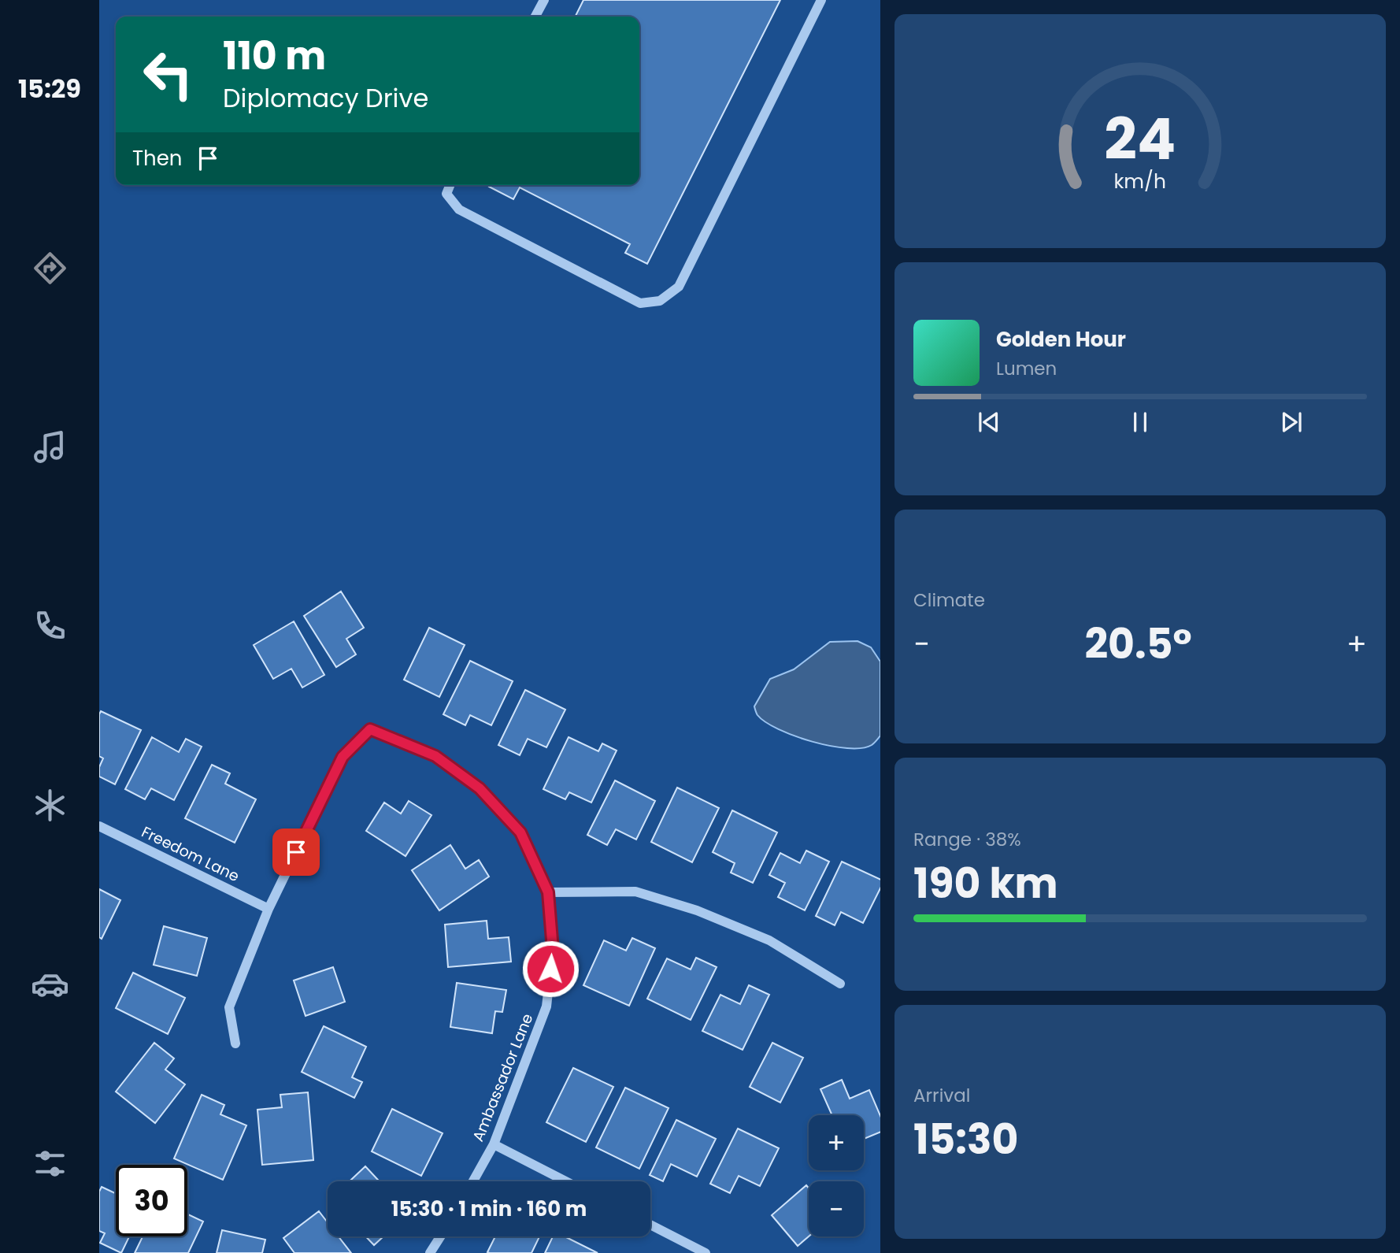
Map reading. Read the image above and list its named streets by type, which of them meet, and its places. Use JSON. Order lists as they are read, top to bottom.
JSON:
{
  "streets": {
    "street": ["Freedom Lane", "Ambassador Lane"]
  },
  "crossings": [
    ["Freedom Lane", "Ambassador Lane"]
  ],
  "page": {
    "tabs": "15:29",
    "turn": ["110 m", "Diplomacy Drive"],
    "then": "Then",
    "song": ["Golden Hour", "Lumen"],
    "tile": [
      "Climate",
      ["Range · 38%", "190 km"],
      ["Arrival", "15:30"]
    ],
    "heat": ["−", "20.5°", "+"],
    "map_buttons": ["+", "−"],
    "limit": "30",
    "trip": "15:30 · 1 min · 160 m",
    "gauge": ["24", "km/h"]
  }
}
